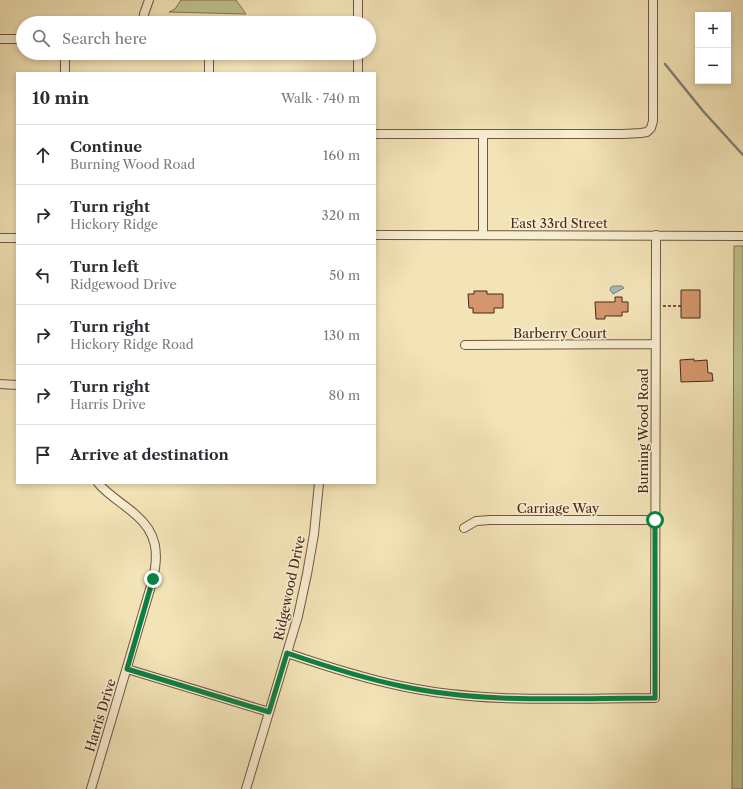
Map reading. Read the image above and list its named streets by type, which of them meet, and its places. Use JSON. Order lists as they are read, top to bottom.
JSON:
{
  "streets": {
    "street": [
      "East 33rd Street",
      "Barberry Court",
      "Burning Wood Road",
      "Carriage Way",
      "Ridgewood Drive",
      "Harris Drive"
    ]
  },
  "crossings": [
    ["East 33rd Street", "Burning Wood Road"],
    ["Barberry Court", "Burning Wood Road"],
    ["Burning Wood Road", "Carriage Way"],
    ["Burning Wood Road", "Ridgewood Drive"]
  ],
  "page": {
    "map_buttons": ["+", "−"],
    "search": "Search here",
    "heading": ["10 min", "Walk · 740 m"],
    "list": [
      ["Continue", "Burning Wood Road", "160 m"],
      ["Turn right", "Hickory Ridge", "320 m"],
      ["Turn left", "Ridgewood Drive", "50 m"],
      ["Turn right", "Hickory Ridge Road", "130 m"],
      ["Turn right", "Harris Drive", "80 m"],
      "Arrive at destination"
    ]
  }
}
